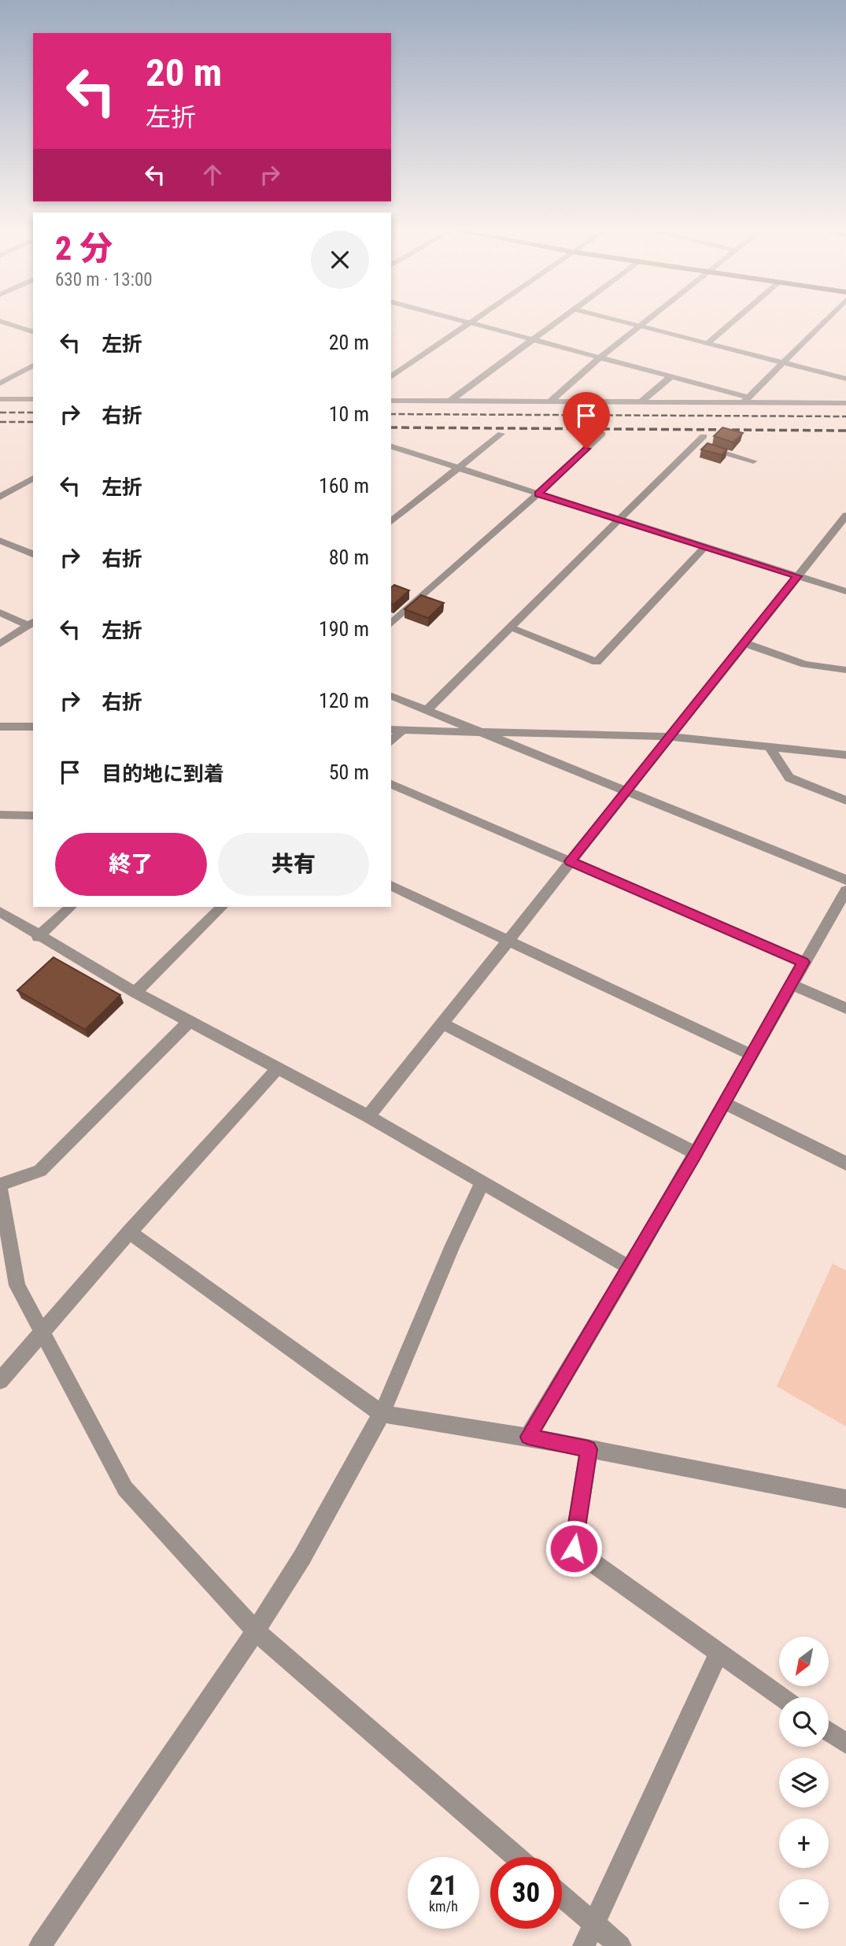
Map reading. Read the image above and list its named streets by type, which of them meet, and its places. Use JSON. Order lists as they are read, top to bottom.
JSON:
{
  "north": "bottom left",
  "page": {
    "turn": ["20 m", "左折"],
    "heading": ["2 分", "630 m · 13:00"],
    "list": [
      {
        "name": "左折",
        "value": "20 m"
      },
      {
        "name": "右折",
        "value": "10 m"
      },
      {
        "name": "左折",
        "value": "160 m"
      },
      {
        "name": "右折",
        "value": "80 m"
      },
      {
        "name": "左折",
        "value": "190 m"
      },
      {
        "name": "右折",
        "value": "120 m"
      },
      {
        "name": "目的地に到着",
        "value": "50 m"
      }
    ],
    "buttons": ["終了", "共有"],
    "map_buttons": ["+", "−"],
    "speed": "21 km/h",
    "limit": "30"
  }
}
